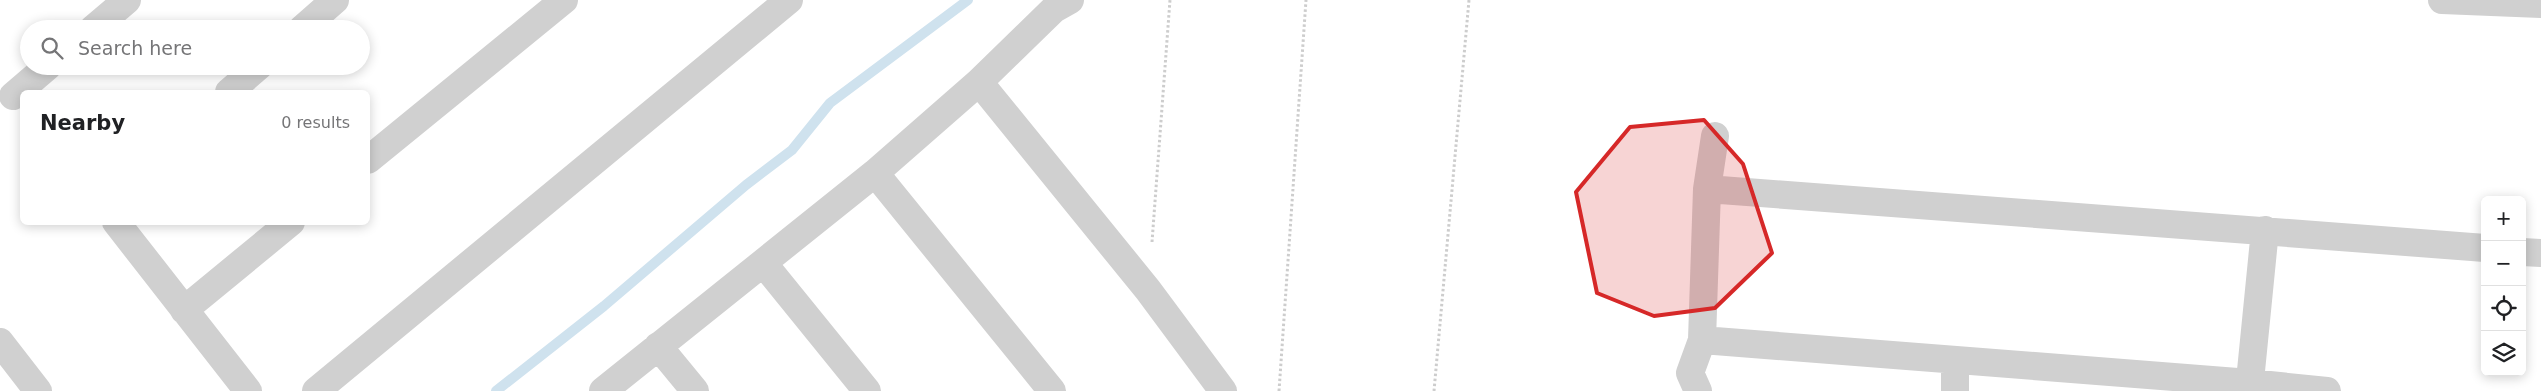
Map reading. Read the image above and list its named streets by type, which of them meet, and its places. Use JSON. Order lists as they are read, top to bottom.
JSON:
{
  "page": {
    "search": "Search here",
    "heading": ["Nearby", "0 results"],
    "map_buttons": ["+", "−"]
  }
}
